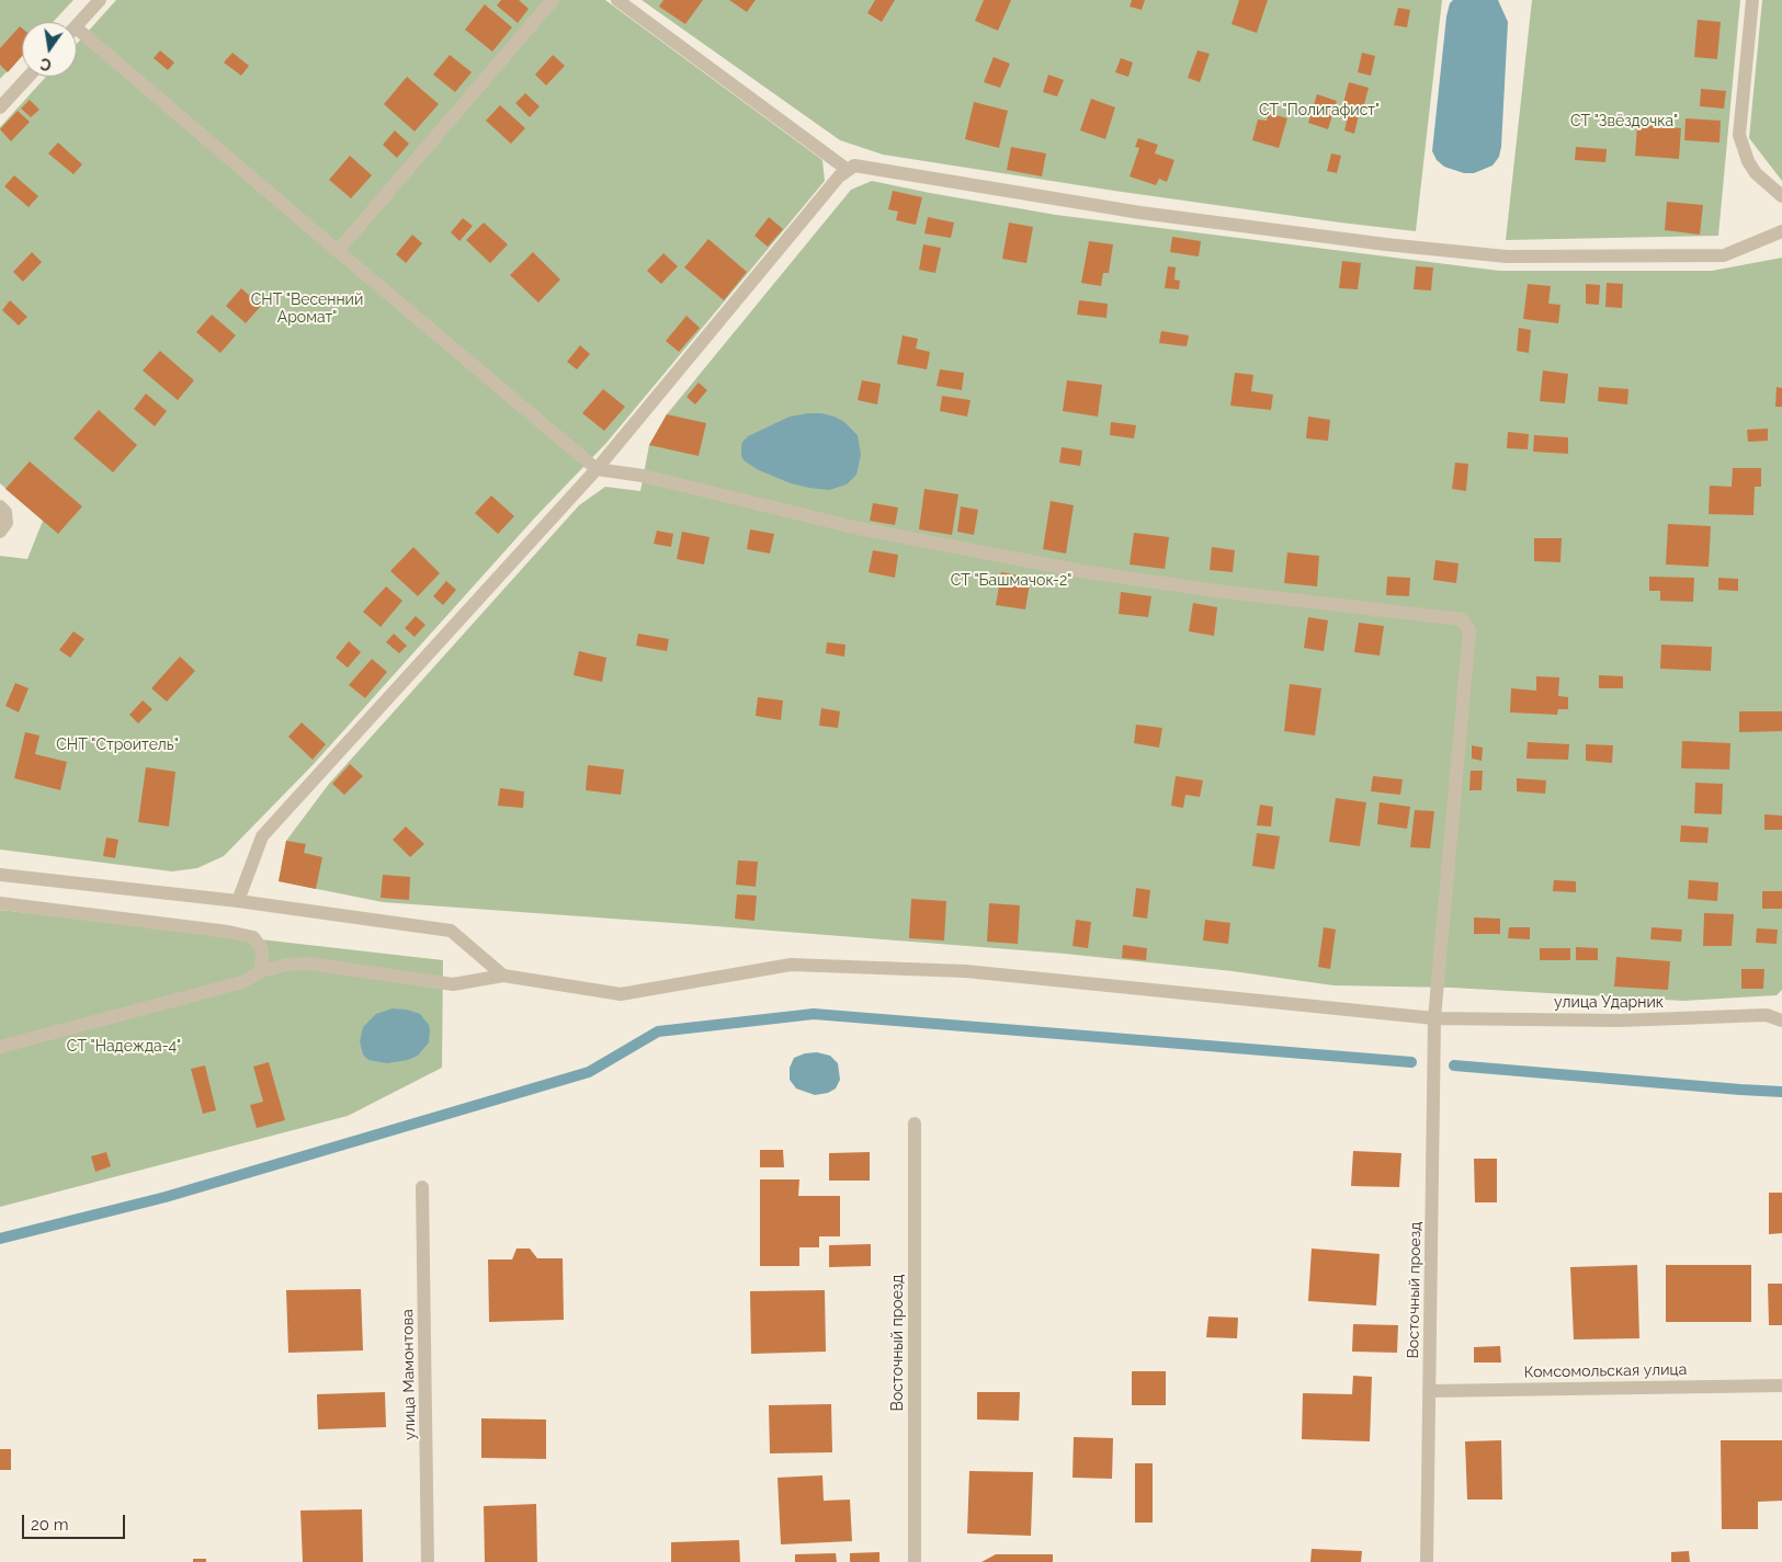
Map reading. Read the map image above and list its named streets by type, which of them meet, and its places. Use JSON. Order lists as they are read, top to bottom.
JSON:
{
  "streets": {
    "street": [
      "улица Ударник",
      "Восточный проезд",
      "Комсомольская улица",
      "улица Мамонтова"
    ]
  },
  "crossings": [
    ["улица Ударник", "Восточный проезд"],
    ["Восточный проезд", "Комсомольская улица"]
  ],
  "parks": [
    "СТ \"Полигафист\"",
    "СТ \"Звёздочка\"",
    "СНТ \"Весенний Аромат\"",
    "СТ \"Башмачок-2\"",
    "СНТ \"Строитель\"",
    "СТ \"Надежда-4\""
  ],
  "scale_bar": "20 m",
  "north": "bottom"
}
